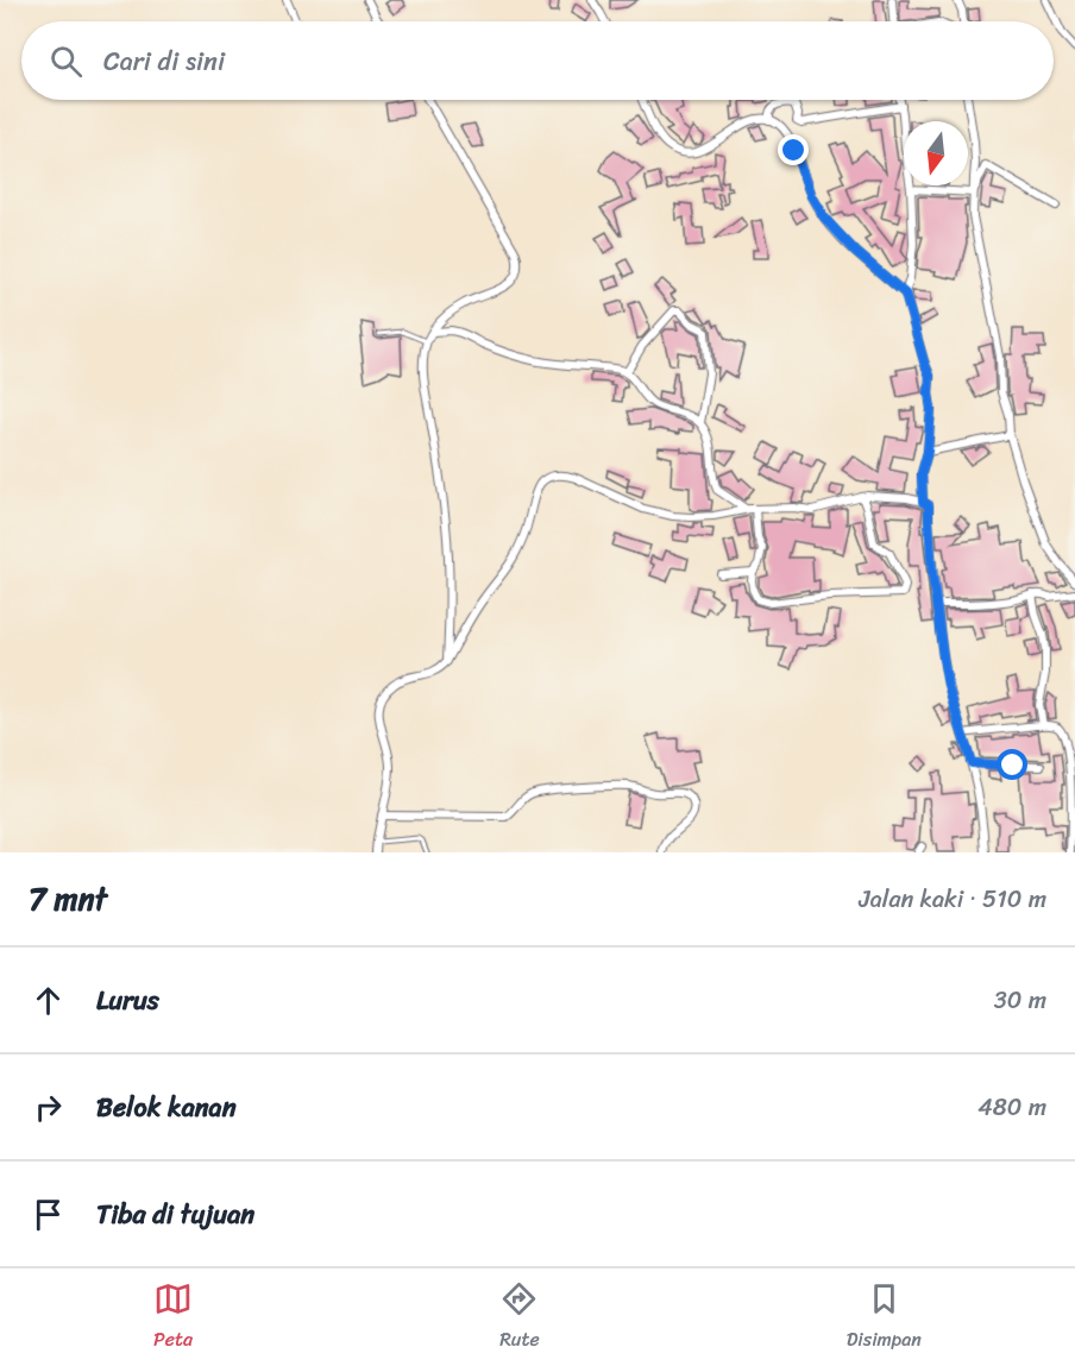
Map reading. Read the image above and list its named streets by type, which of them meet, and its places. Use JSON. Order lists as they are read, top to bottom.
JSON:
{
  "north": "bottom",
  "page": {
    "search": "Cari di sini",
    "heading": ["7 mnt", "Jalan kaki · 510 m"],
    "list": [
      ["Lurus", "30 m"],
      ["Belok kanan", "480 m"],
      "Tiba di tujuan"
    ],
    "nav": ["Peta", "Rute", "Disimpan"]
  }
}
